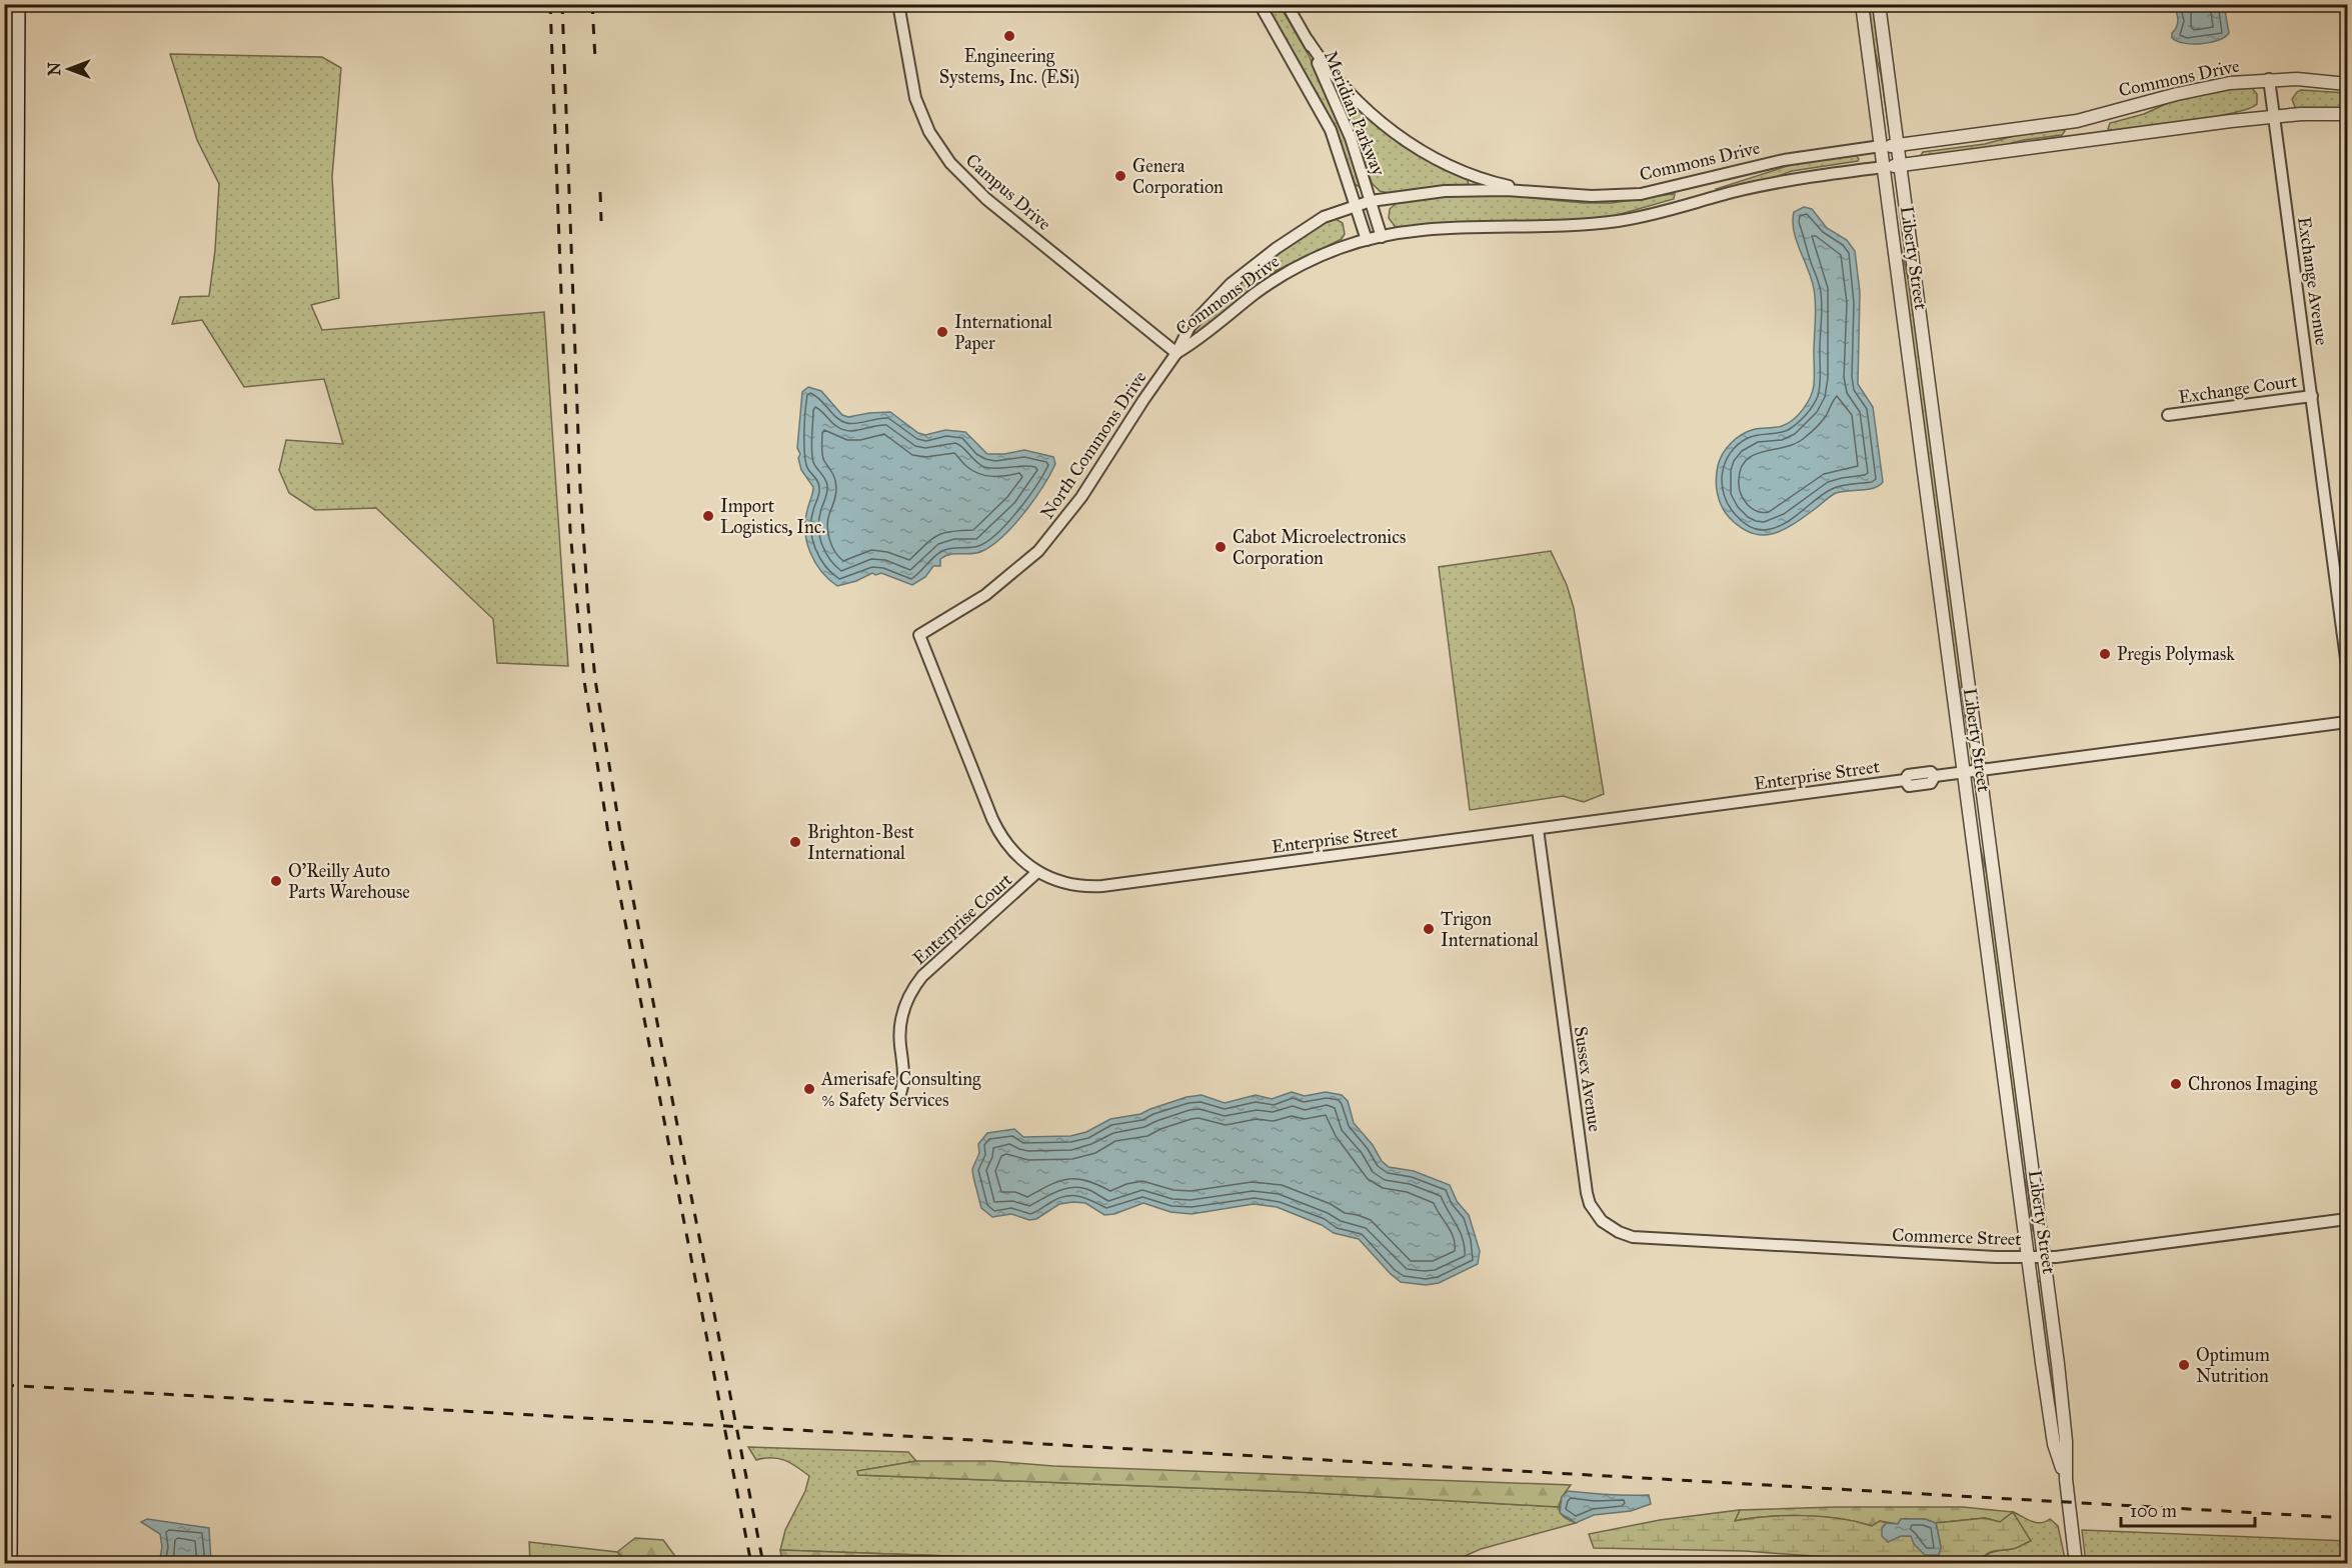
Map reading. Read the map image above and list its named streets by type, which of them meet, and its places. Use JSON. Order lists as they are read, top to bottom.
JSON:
{
  "streets": {
    "street": [
      "Commons Drive",
      "Meridian Parkway",
      "Campus Drive",
      "Liberty Street",
      "Exchange Avenue",
      "Exchange Court",
      "North Commons Drive",
      "Enterprise Street",
      "Enterprise Court",
      "Sussex Avenue",
      "Commerce Street"
    ]
  },
  "crossings": [
    ["Commons Drive", "Meridian Parkway"],
    ["Commons Drive", "Campus Drive"],
    ["Commons Drive", "Liberty Street"],
    ["Commons Drive", "Exchange Avenue"],
    ["Commons Drive", "North Commons Drive"],
    ["Campus Drive", "North Commons Drive"],
    ["Liberty Street", "Enterprise Street"],
    ["Liberty Street", "Commerce Street"],
    ["Exchange Avenue", "Exchange Court"],
    ["North Commons Drive", "Enterprise Street"],
    ["Enterprise Street", "Enterprise Court"],
    ["Enterprise Street", "Sussex Avenue"],
    ["Sussex Avenue", "Commerce Street"]
  ],
  "places": [
    "Engineering Systems, Inc. (ESi)",
    "Genera Corporation",
    "International Paper",
    "Import Logistics, Inc.",
    "Cabot Microelectronics Corporation",
    "Pregis Polymask",
    "Brighton-Best International",
    "O'Reilly Auto Parts Warehouse",
    "Trigon International",
    "Chronos Imaging",
    "Amerisafe Consulting % Safety Services",
    "Optimum Nutrition"
  ],
  "scale_bar": "100 m",
  "north": "left"
}
